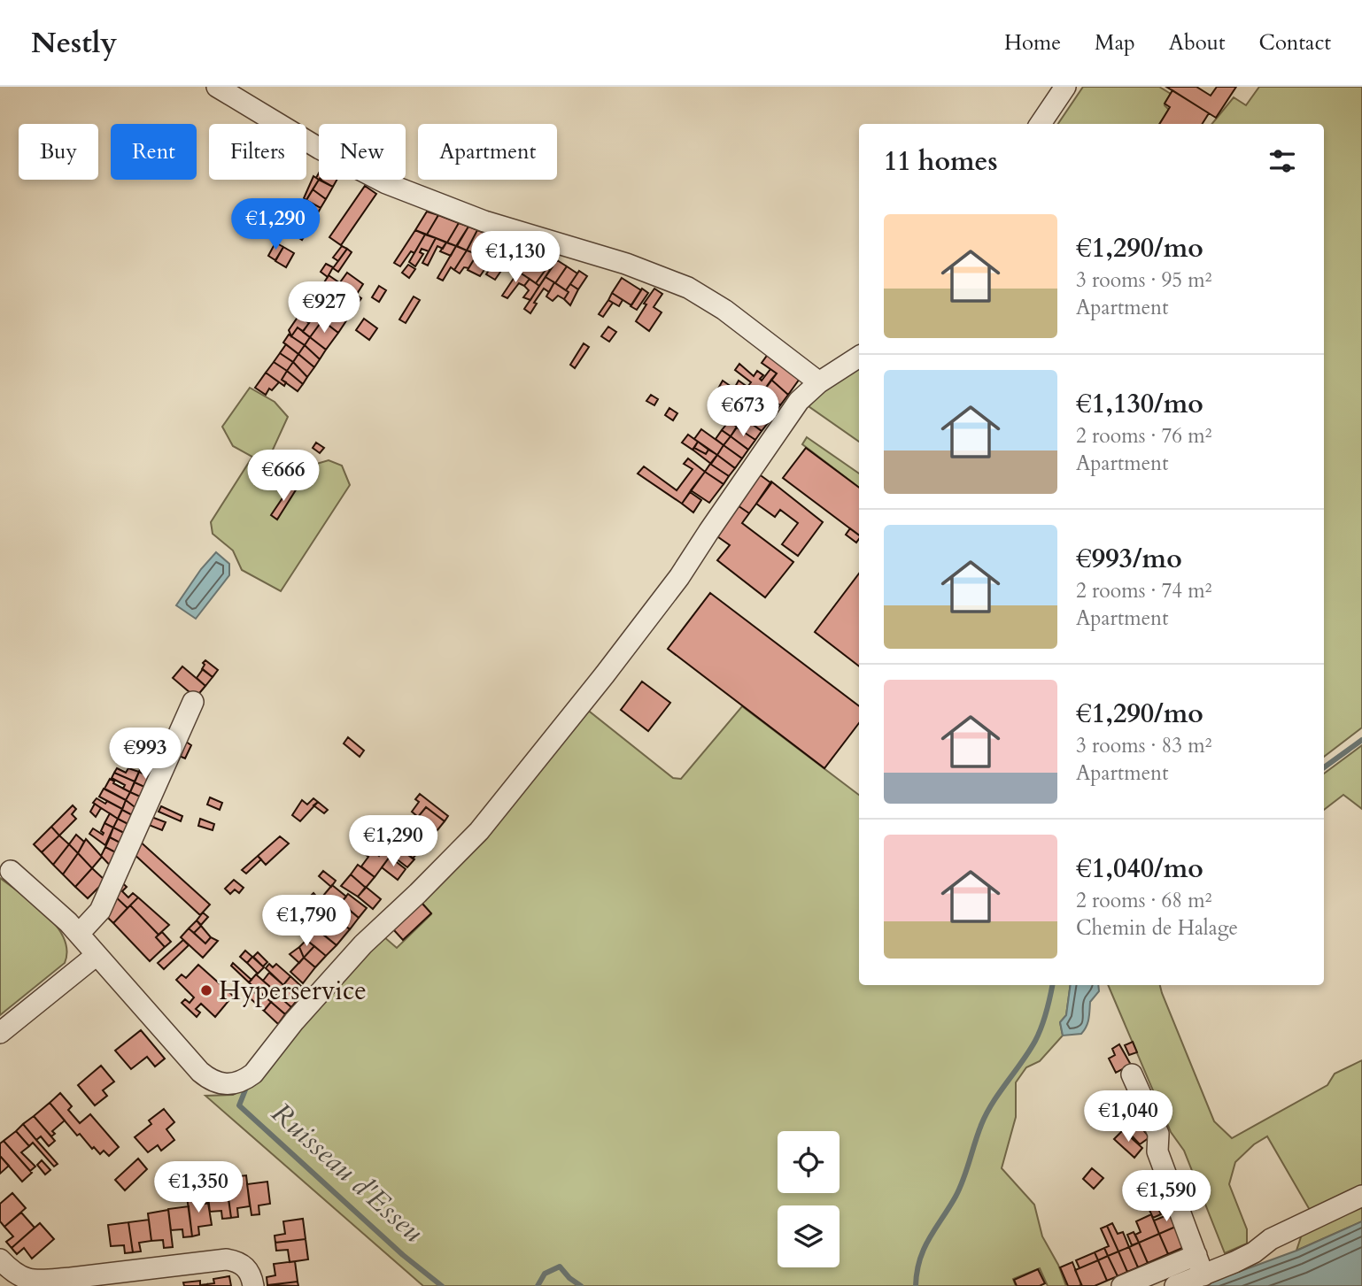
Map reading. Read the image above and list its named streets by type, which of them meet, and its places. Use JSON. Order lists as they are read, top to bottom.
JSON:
{
  "water": ["Ruisseau d'Esseu"],
  "places": ["Hyperservice"],
  "page": {
    "header": "Nestly",
    "nav": [
      "Home",
      "Map",
      "About",
      "Contact"
    ],
    "chip": [
      "Buy",
      "Rent",
      "Filters",
      "New",
      "Apartment"
    ],
    "heading": "11 homes",
    "price": [
      "€1,290",
      "€1,130",
      "€927",
      "€673",
      "€666",
      "€993",
      "€1,290",
      "€1,790",
      "€1,040",
      "€1,350",
      "€1,590"
    ],
    "list": [
      {
        "name": "€1,290/mo",
        "note": "3 rooms · 95 m² · Apartment"
      },
      {
        "name": "€1,130/mo",
        "note": "2 rooms · 76 m² · Apartment"
      },
      {
        "name": "€993/mo",
        "note": "2 rooms · 74 m² · Apartment"
      },
      {
        "name": "€1,290/mo",
        "note": "3 rooms · 83 m² · Apartment"
      },
      {
        "name": "€1,040/mo",
        "note": "2 rooms · 68 m² · Chemin de Halage"
      }
    ]
  }
}
